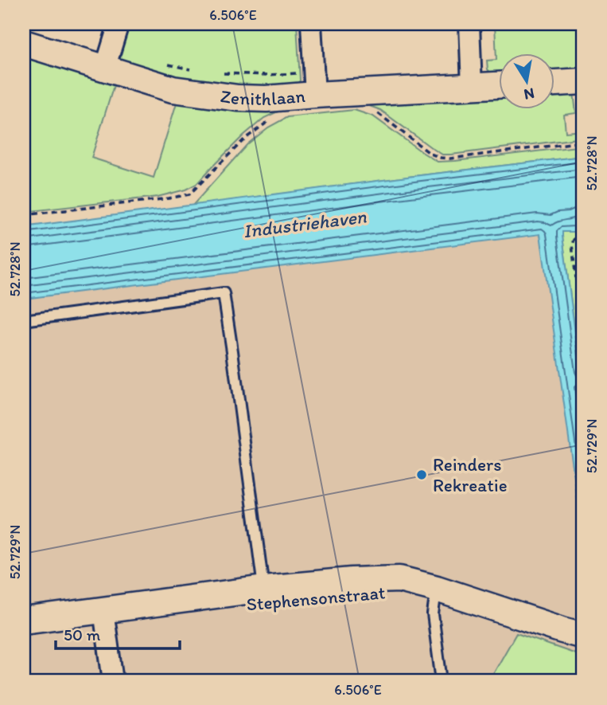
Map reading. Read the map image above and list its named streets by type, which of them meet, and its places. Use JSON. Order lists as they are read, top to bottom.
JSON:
{
  "streets": {
    "street": ["Zenithlaan", "Stephensonstraat"]
  },
  "water": ["Industriehaven"],
  "places": ["Reinders Rekreatie"],
  "scale_bar": "50 m",
  "north": "bottom",
  "coordinates": ["6.506°E", "52.728°N", "52.729°N"]
}
